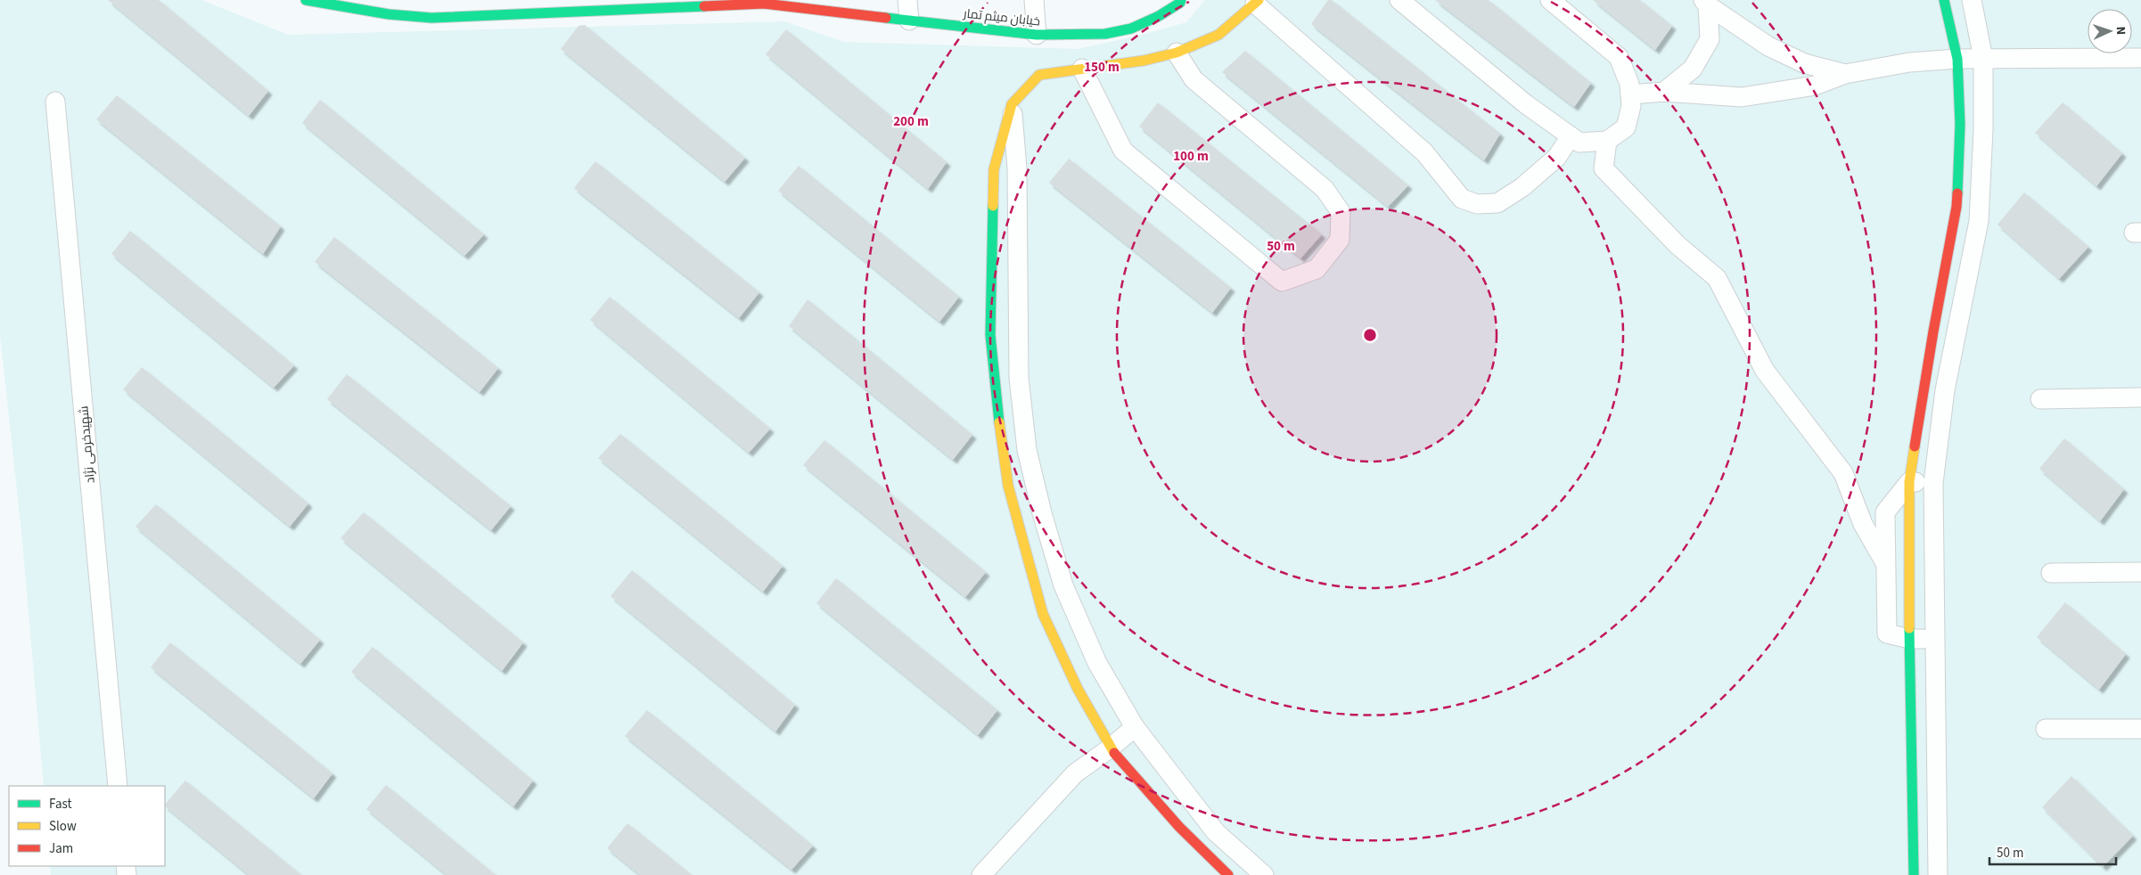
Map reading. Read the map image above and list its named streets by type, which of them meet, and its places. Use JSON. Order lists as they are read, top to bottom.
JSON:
{
  "streets": {
    "street": ["خیابان میثم تمار", "شهیدخرمی نژاد"]
  },
  "legend": ["Fast", "Slow", "Jam"],
  "scale_bar": "50 m",
  "north": "right",
  "rings": [
    "150 m",
    "200 m",
    "100 m",
    "50 m"
  ]
}
